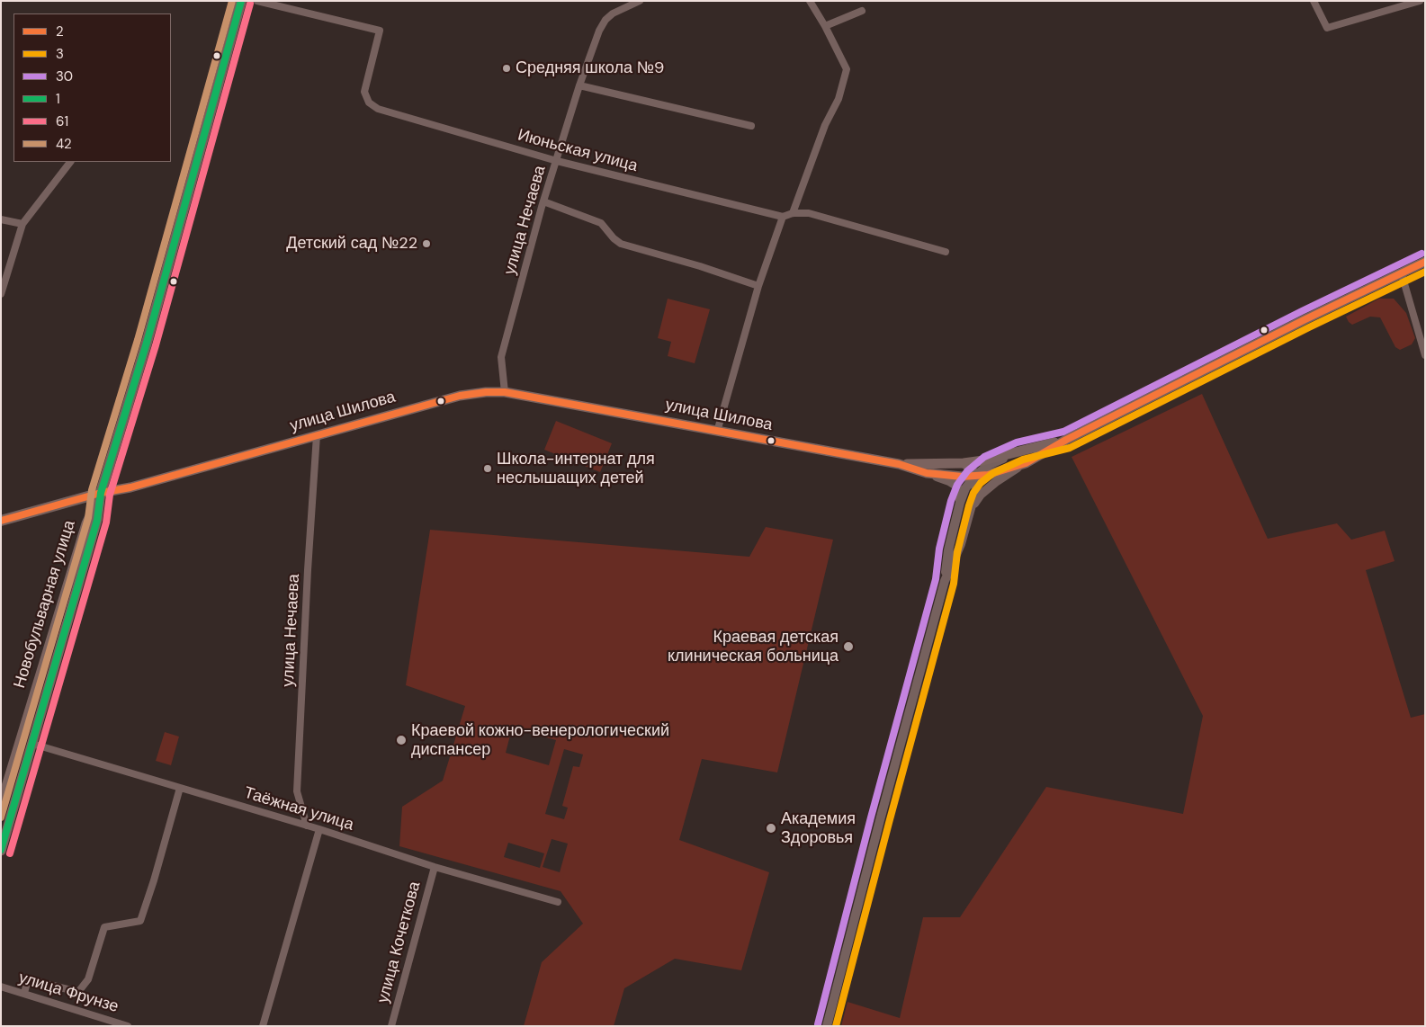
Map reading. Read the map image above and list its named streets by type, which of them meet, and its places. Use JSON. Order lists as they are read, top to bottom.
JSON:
{
  "streets": {
    "main road": ["улица Шилова", "Новобульварная улица"],
    "street": [
      "Июньская улица",
      "улица Нечаева",
      "Таёжная улица",
      "улица Кочеткова",
      "улица Фрунзе"
    ]
  },
  "crossings": [
    ["Июньская улица", "улица Нечаева"],
    ["улица Нечаева", "улица Шилова"],
    ["улица Нечаева", "Таёжная улица"],
    ["улица Шилова", "Новобульварная улица"],
    ["Новобульварная улица", "Таёжная улица"],
    ["Таёжная улица", "улица Кочеткова"]
  ],
  "places": [
    "Средняя школа №9",
    "Детский сад №22",
    "Школа-интернат для неслышащих детей",
    "Краевая детская клиническая больница",
    "Краевой кожно-венерологический диспансер",
    "Академия Здоровья"
  ],
  "lines": [
    "transit line 1",
    "transit line 42",
    "transit line 61",
    "transit line 30",
    "transit line 2",
    "transit line 3"
  ],
  "legend": [
    "2",
    "3",
    "30",
    "1",
    "61",
    "42"
  ]
}
